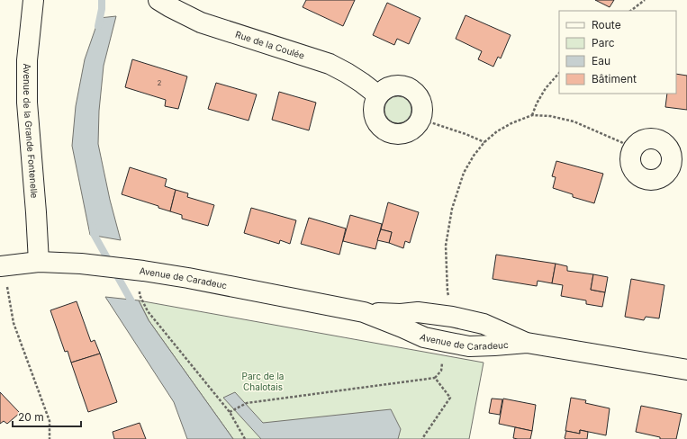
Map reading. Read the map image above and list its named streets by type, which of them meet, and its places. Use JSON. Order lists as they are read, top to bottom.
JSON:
{
  "streets": {
    "street": ["Rue de la Coulée", "Avenue de la Grande Fontenelle", "Avenue de Caradeuc"]
  },
  "crossings": [
    ["Avenue de la Grande Fontenelle", "Avenue de Caradeuc"]
  ],
  "parks": ["Parc de la Chalotais"],
  "house_numbers": ["2"],
  "legend": [
    "Route",
    "Parc",
    "Eau",
    "Bâtiment"
  ],
  "scale_bar": "20 m"
}
